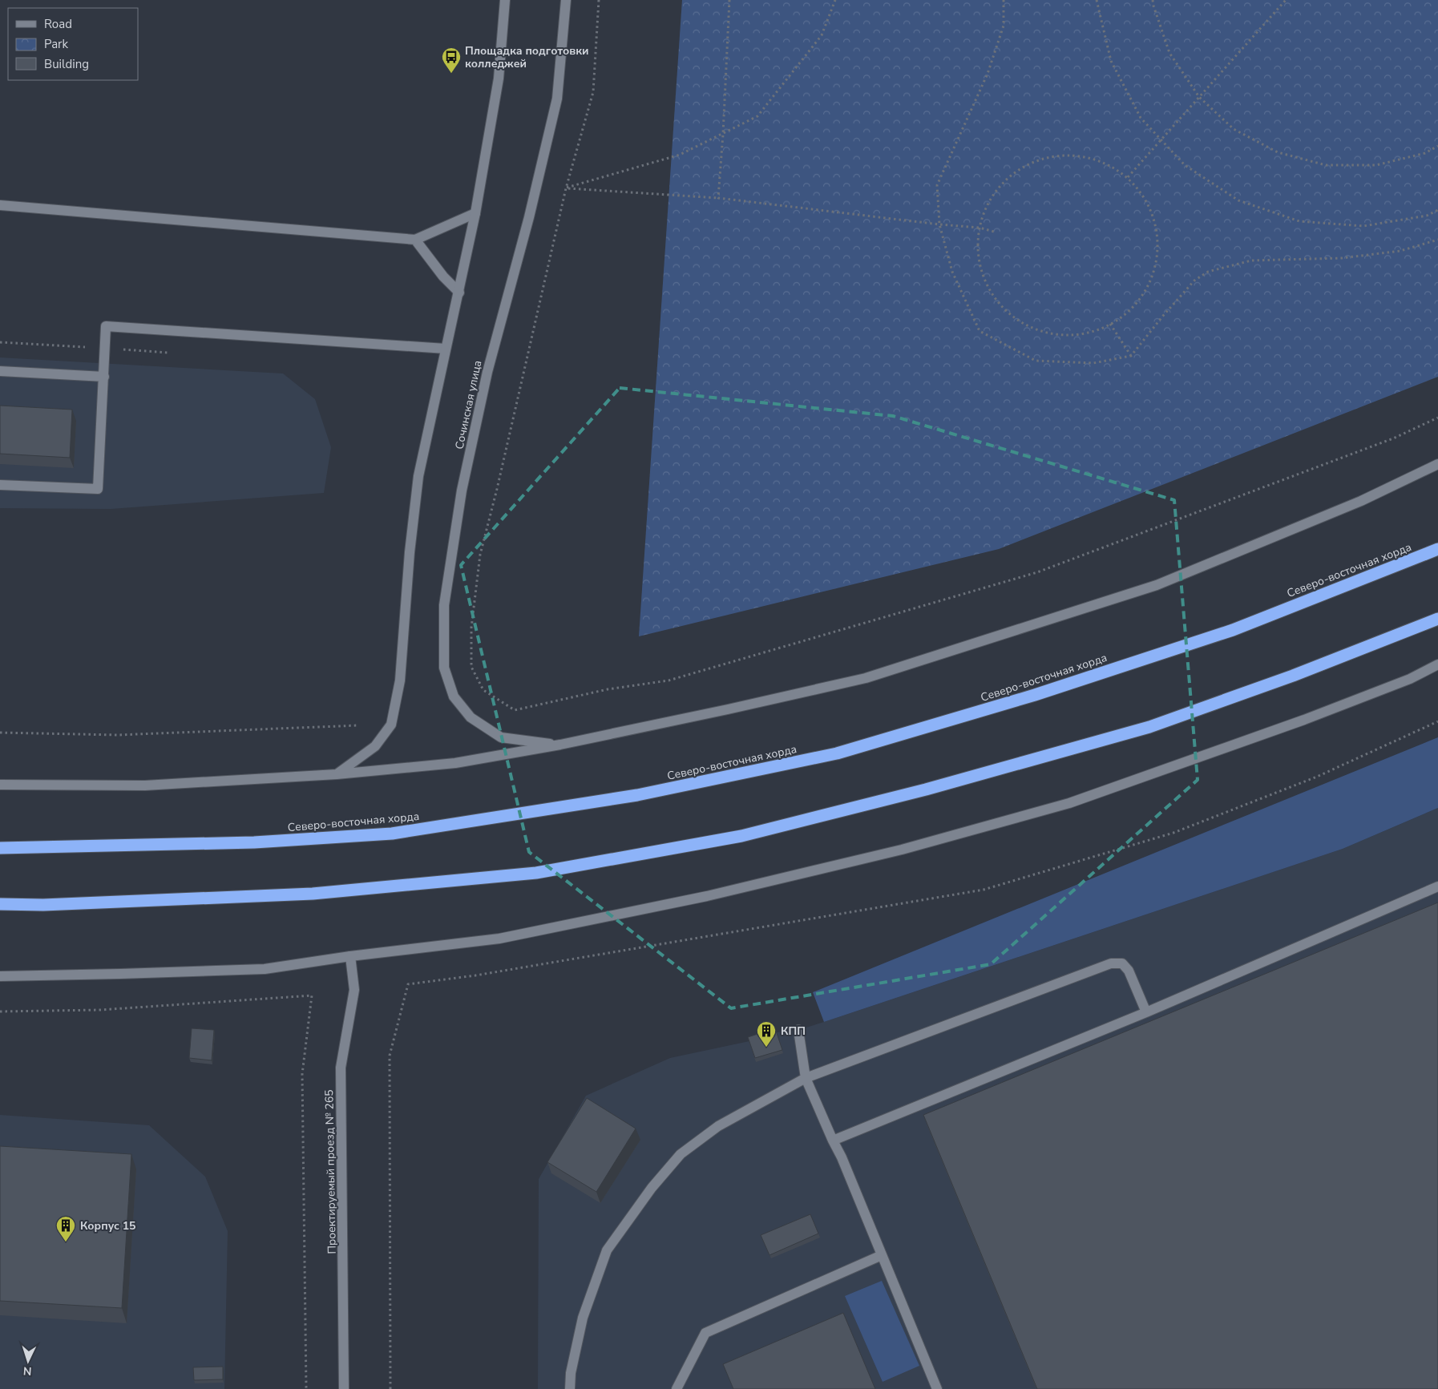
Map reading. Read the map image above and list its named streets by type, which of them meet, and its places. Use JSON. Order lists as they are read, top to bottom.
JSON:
{
  "streets": {
    "highway": ["Северо-восточная хорда"],
    "street": ["Сочинская улица", "Проектируемый проезд № 265"]
  },
  "places": {
    "bus stop": ["Площадка подготовки колледжей"],
    "building": ["КПП", "Корпус 15"]
  },
  "legend": ["Road", "Park", "Building"],
  "north": "bottom"
}
